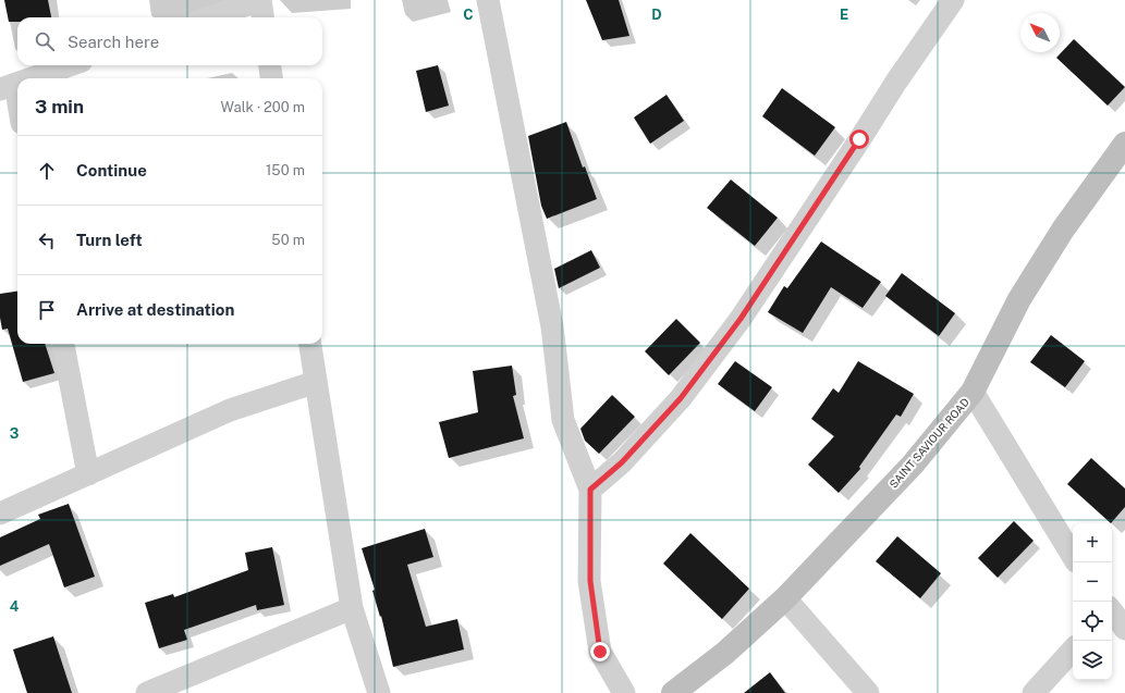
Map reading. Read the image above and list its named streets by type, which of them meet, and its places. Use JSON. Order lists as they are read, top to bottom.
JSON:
{
  "streets": {
    "street": ["SAINT SAVIOUR ROAD"]
  },
  "north": "top left",
  "page": {
    "search": "Search here",
    "heading": ["3 min", "Walk · 200 m"],
    "list": [
      ["Continue", "150 m"],
      ["Turn left", "50 m"],
      "Arrive at destination"
    ],
    "map_buttons": ["+", "−"]
  },
  "grid": {
    "columns": ["C", "D", "E"],
    "rows": ["3", "4"]
  }
}
